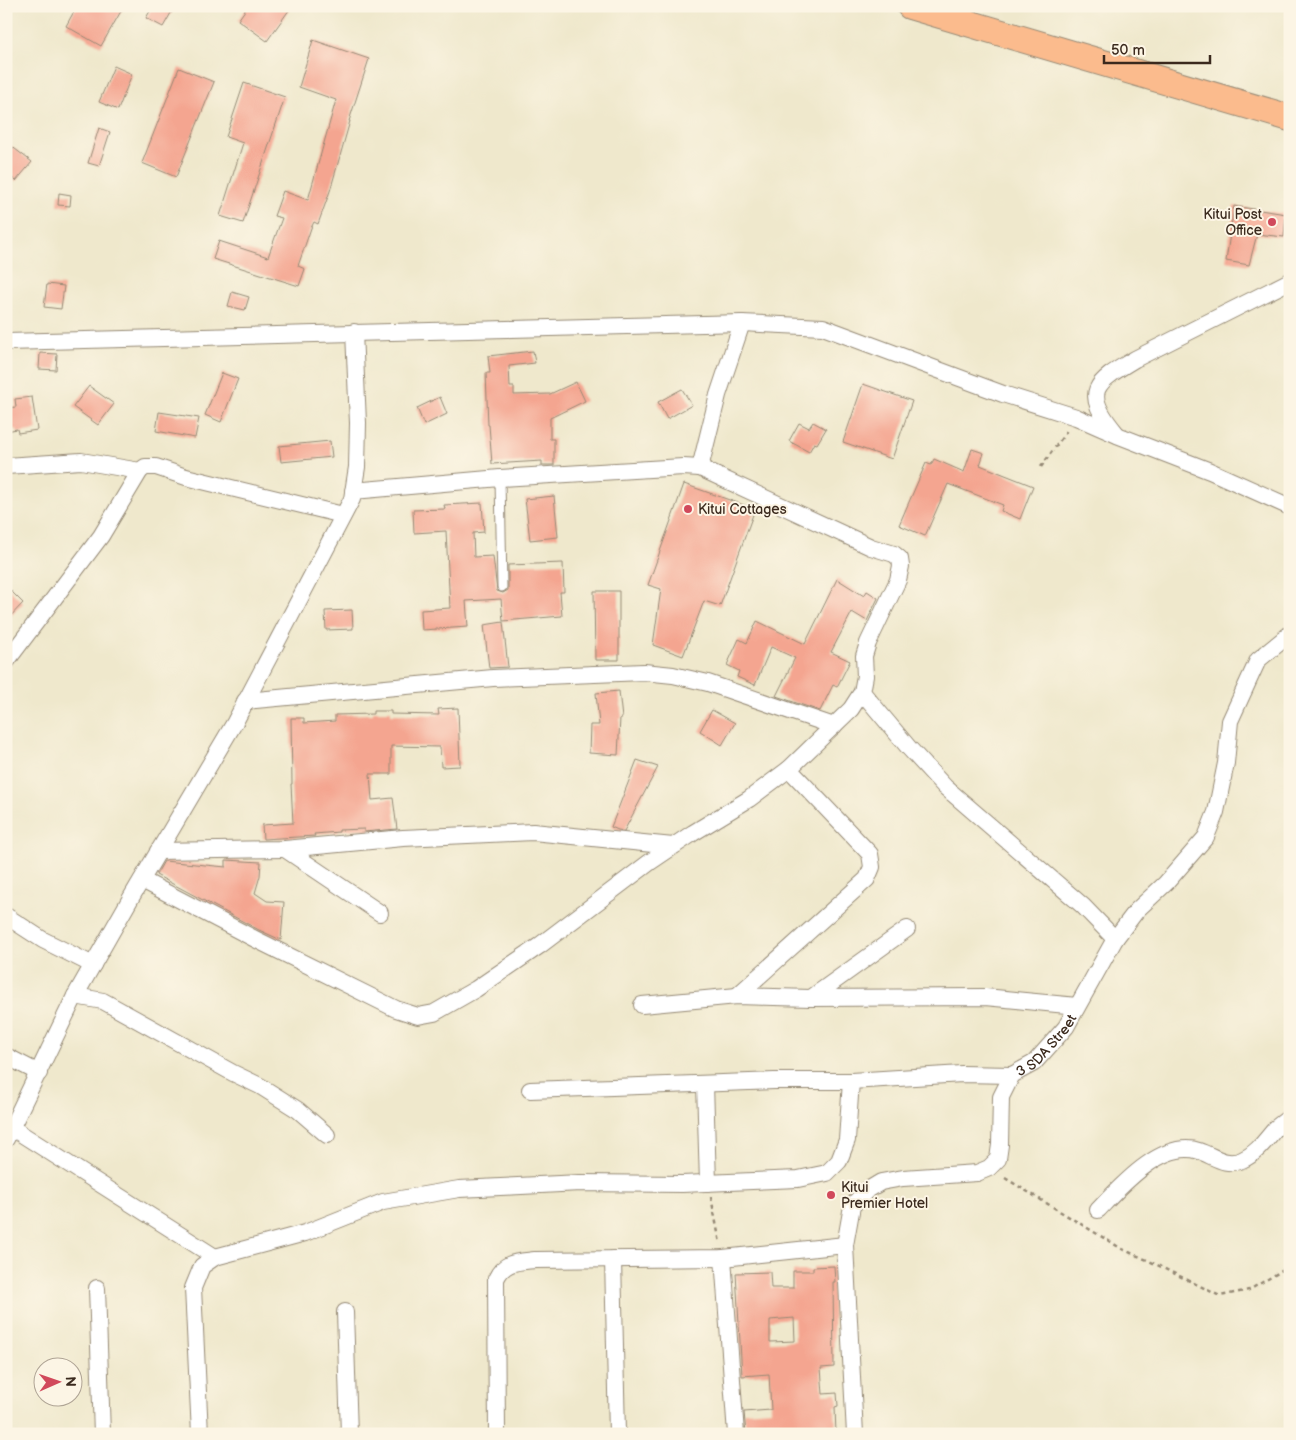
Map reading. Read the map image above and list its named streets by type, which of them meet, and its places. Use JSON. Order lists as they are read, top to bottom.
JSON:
{
  "streets": {
    "street": ["3 SDA Street"]
  },
  "places": ["Kitui Post Office", "Kitui Cottages", "Kitui Premier Hotel"],
  "scale_bar": "50 m",
  "north": "right"
}
